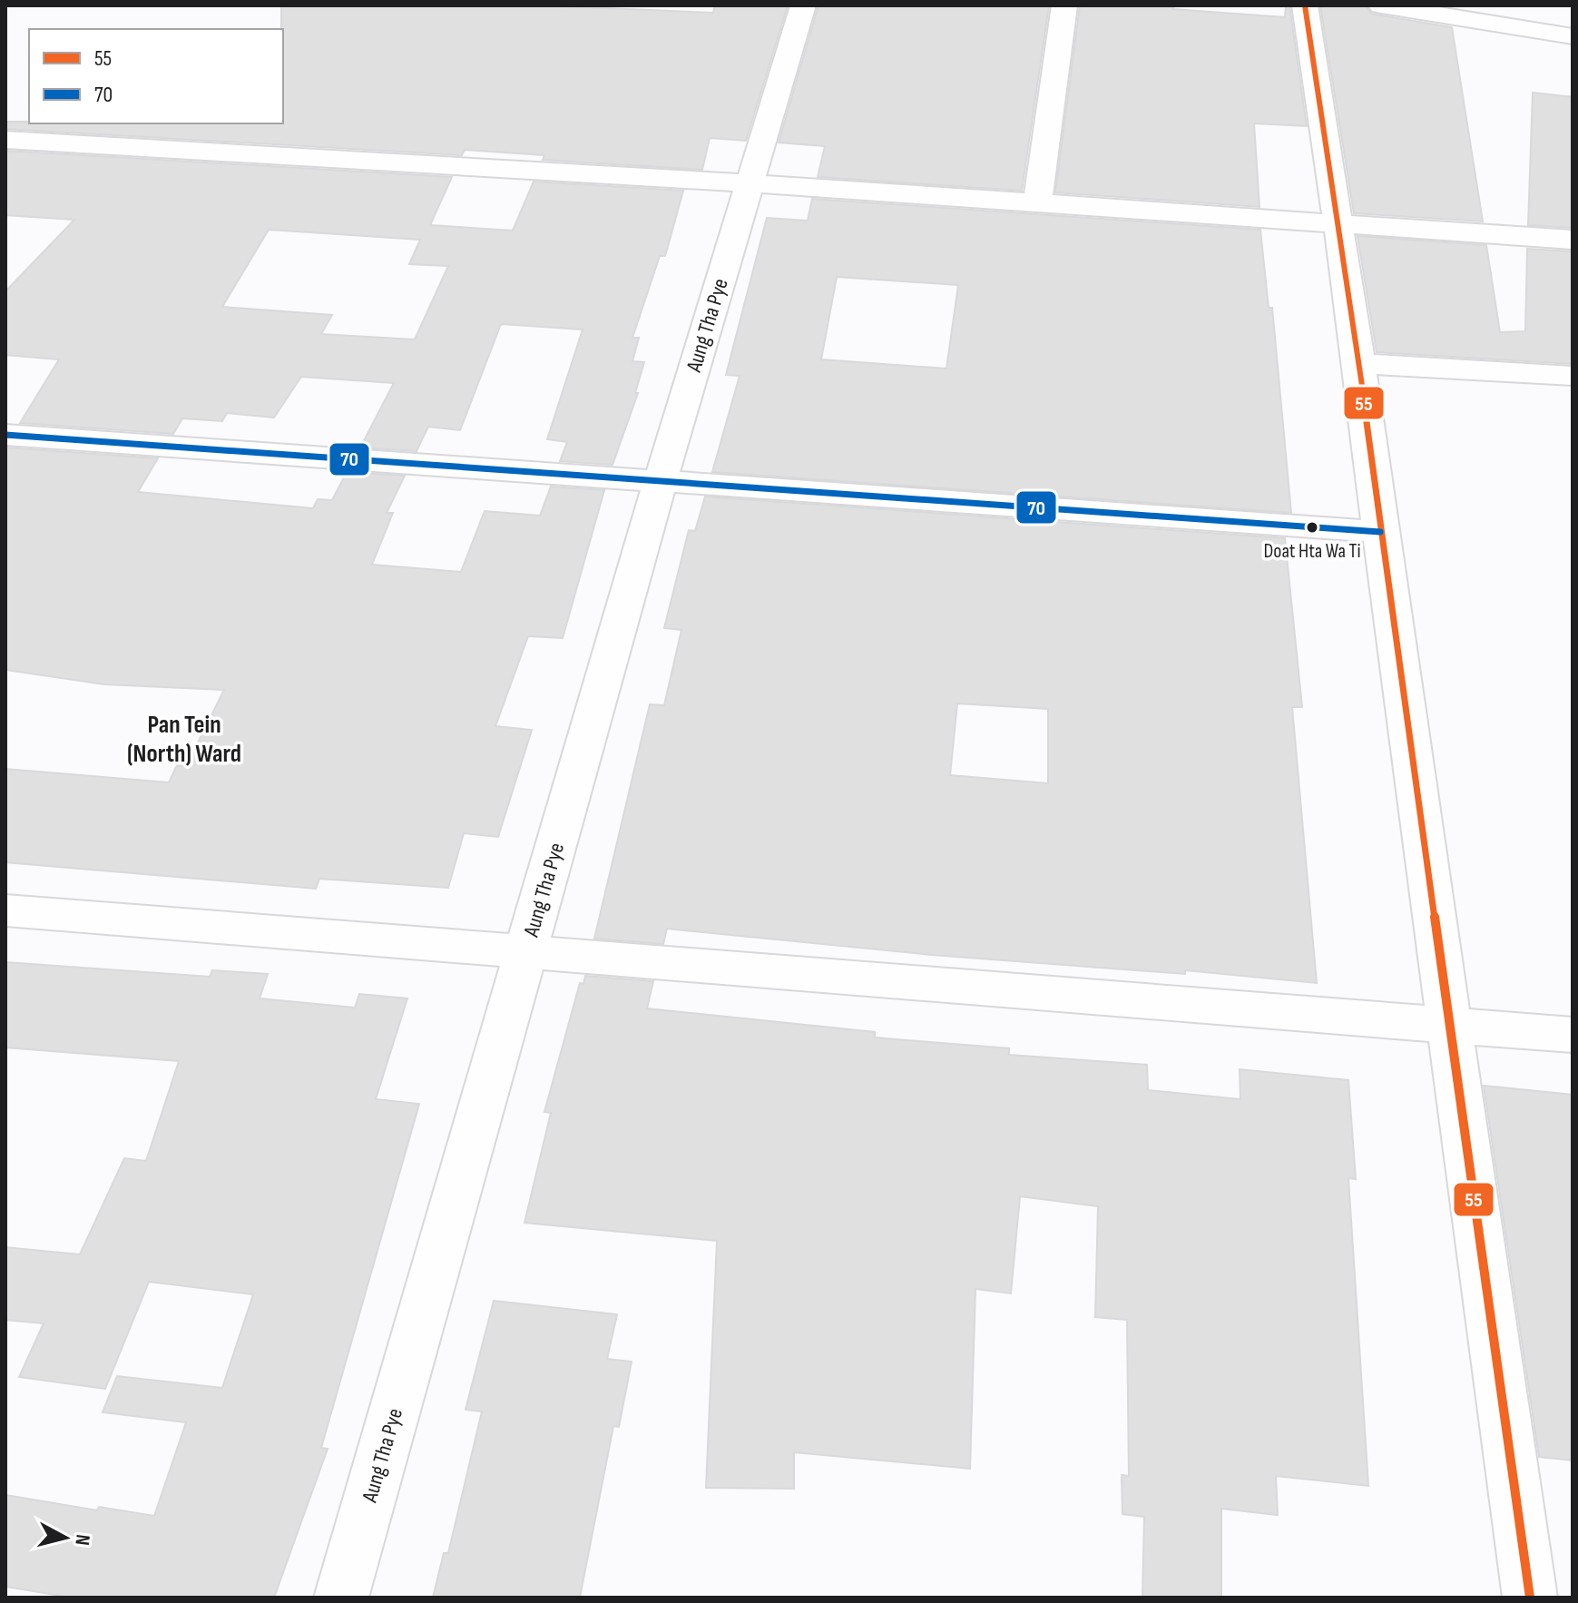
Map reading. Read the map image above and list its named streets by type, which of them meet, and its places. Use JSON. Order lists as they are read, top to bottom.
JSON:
{
  "streets": {
    "street": ["Aung Tha Pye"]
  },
  "districts": ["Pan Tein (North) Ward"],
  "places": ["Doat Hta Wa Ti"],
  "lines": ["transit line 55", "transit line 70"],
  "legend": ["55", "70"],
  "north": "right"
}
